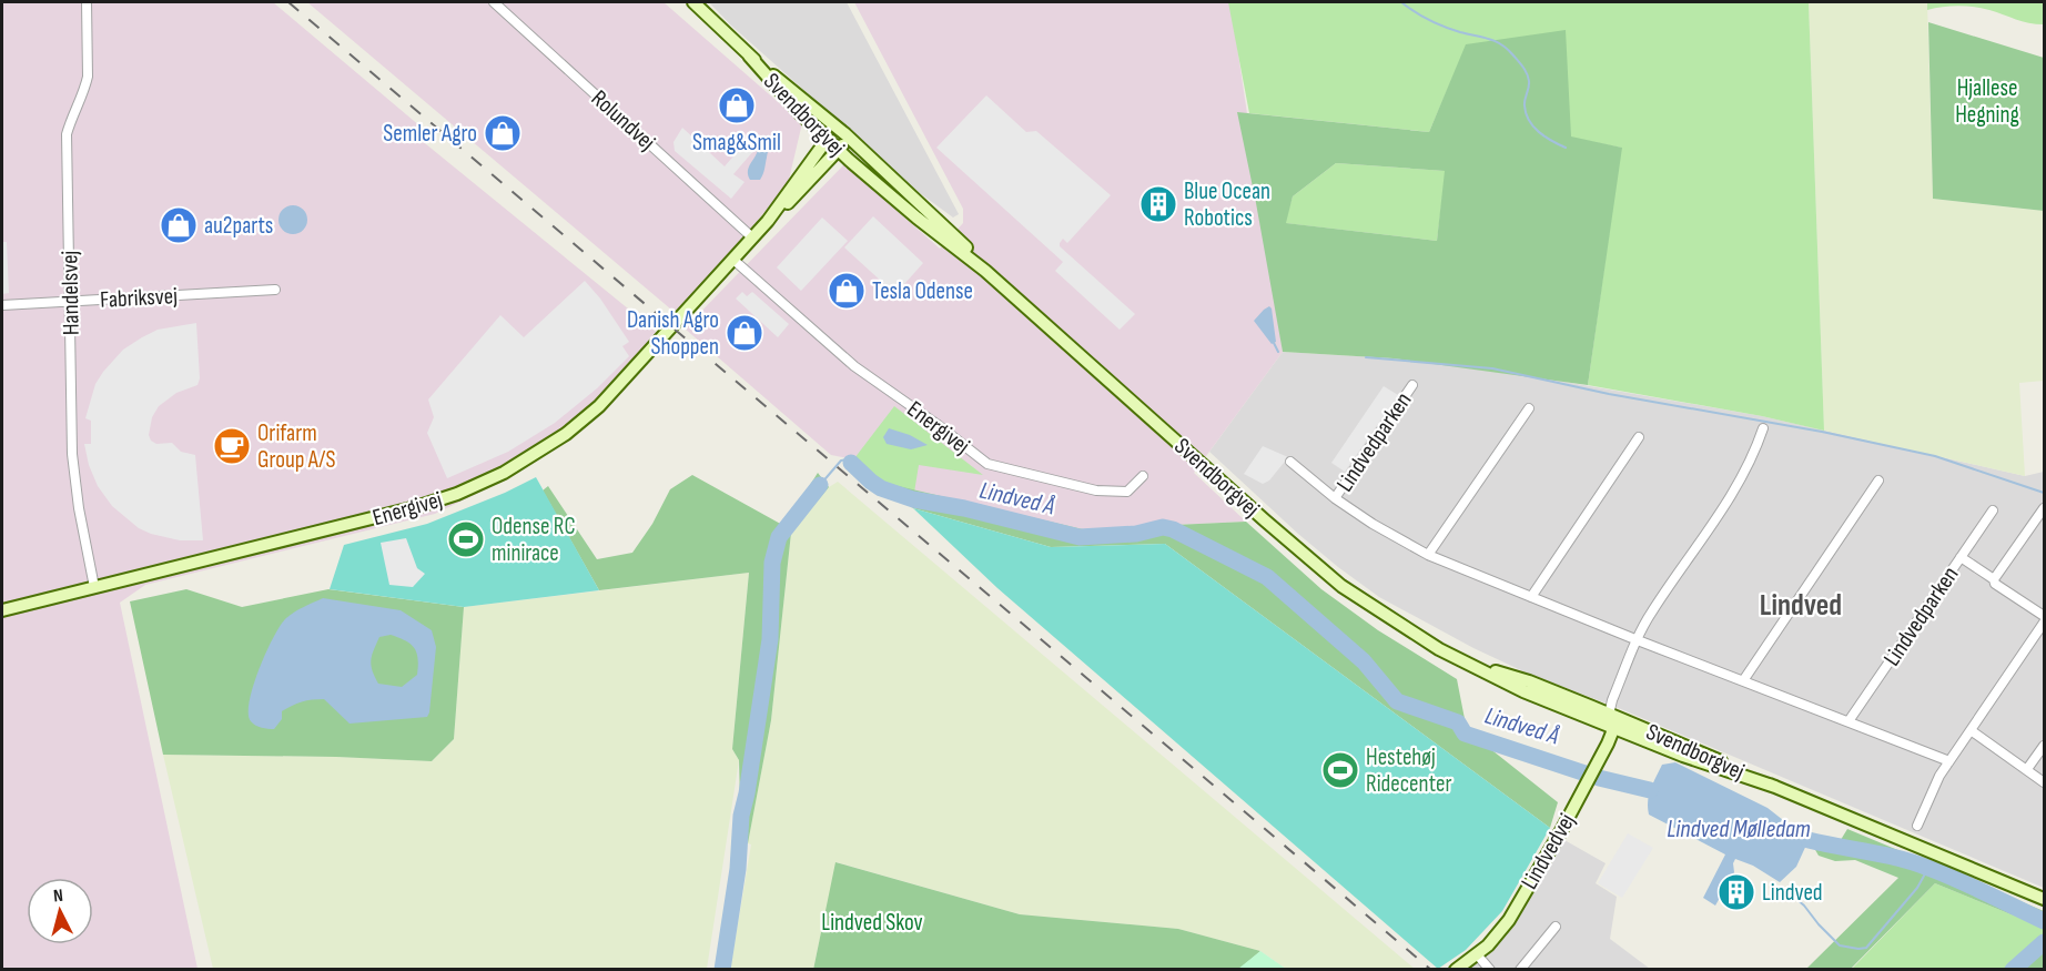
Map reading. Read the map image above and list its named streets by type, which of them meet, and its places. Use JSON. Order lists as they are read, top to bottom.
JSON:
{
  "streets": {
    "main road": ["Svendborgvej", "Energivej", "Lindvedvej"],
    "street": [
      "Rolundvej",
      "Handelsvej",
      "Fabriksvej",
      "Lindvedparken"
    ]
  },
  "crossings": [
    ["Svendborgvej", "Energivej"],
    ["Svendborgvej", "Lindvedvej"],
    ["Rolundvej", "Energivej"],
    ["Handelsvej", "Fabriksvej"],
    ["Handelsvej", "Energivej"]
  ],
  "districts": ["Lindved"],
  "water": ["Lindved Å", "Lindved Mølledam"],
  "parks": ["Hjallese Hegning", "Lindved Skov"],
  "places": {
    "shop": [
      "Smag&Smil",
      "Semler Agro",
      "au2parts",
      "Tesla Odense",
      "Danish Agro Shoppen"
    ],
    "building": ["Blue Ocean Robotics", "Lindved"],
    "cafe": ["Orifarm Group A/S"],
    "sports": ["Odense RC minirace", "Hestehøj Ridecenter"]
  },
  "north": "top"
}
